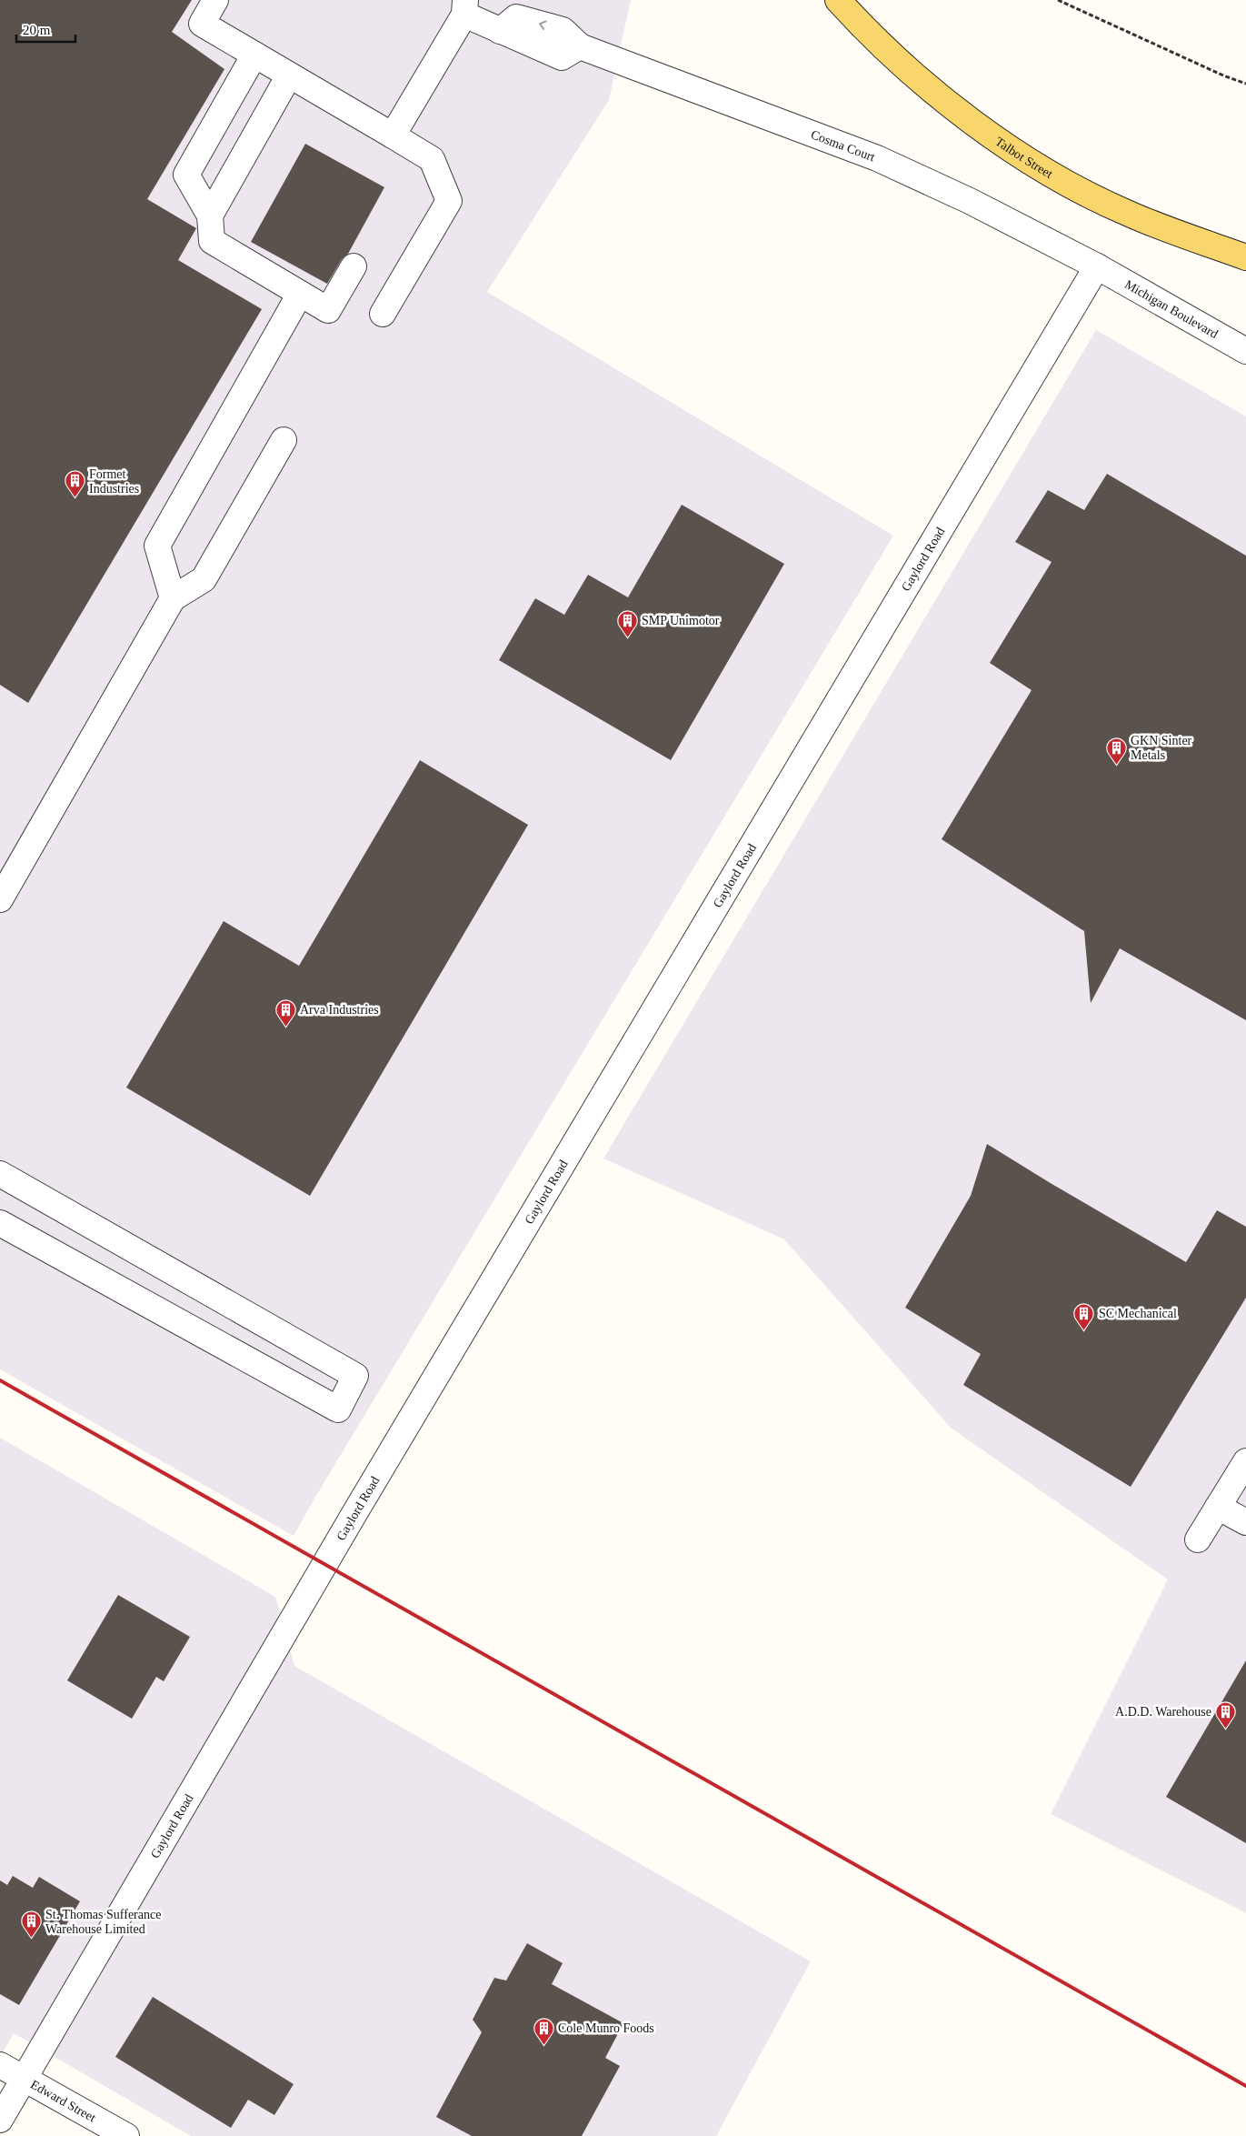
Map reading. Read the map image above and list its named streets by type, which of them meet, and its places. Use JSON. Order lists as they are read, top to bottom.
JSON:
{
  "streets": {
    "main road": ["Talbot Street"],
    "street": [
      "Cosma Court",
      "Michigan Boulevard",
      "Gaylord Road",
      "Edward Street"
    ]
  },
  "crossings": [
    ["Cosma Court", "Michigan Boulevard"],
    ["Cosma Court", "Gaylord Road"],
    ["Michigan Boulevard", "Gaylord Road"],
    ["Gaylord Road", "Edward Street"]
  ],
  "places": {
    "building": [
      "Formet Industries",
      "SMP Unimotor",
      "GKN Sinter Metals",
      "Arva Industries",
      "SC Mechanical",
      "A.D.D. Warehouse",
      "St. Thomas Sufferance Warehouse Limited",
      "Cole Munro Foods"
    ]
  },
  "scale_bar": "20 m"
}
